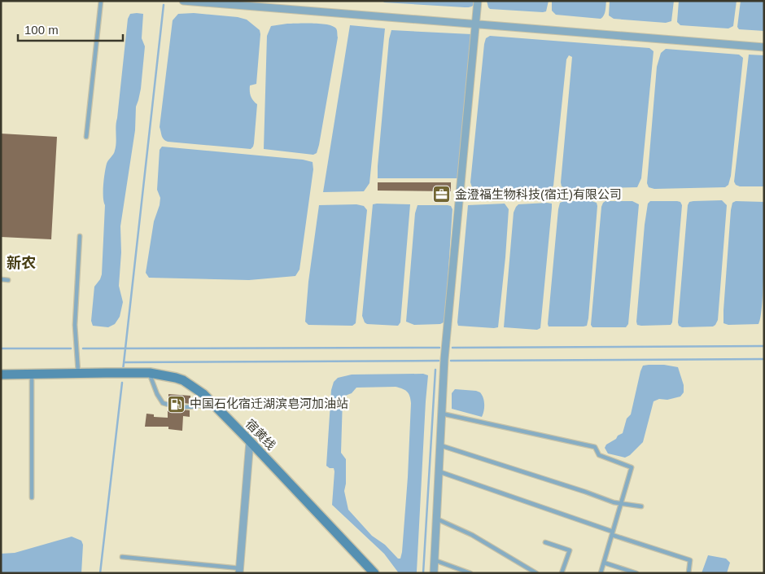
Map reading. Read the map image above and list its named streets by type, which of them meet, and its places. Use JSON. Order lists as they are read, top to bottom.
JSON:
{
  "streets": {
    "main road": ["宿黄线"]
  },
  "districts": ["新农"],
  "places": {
    "office": ["金澄福生物科技(宿迁)有限公司"],
    "fuel station": ["中国石化宿迁湖滨皂河加油站"]
  },
  "scale_bar": "100 m"
}
